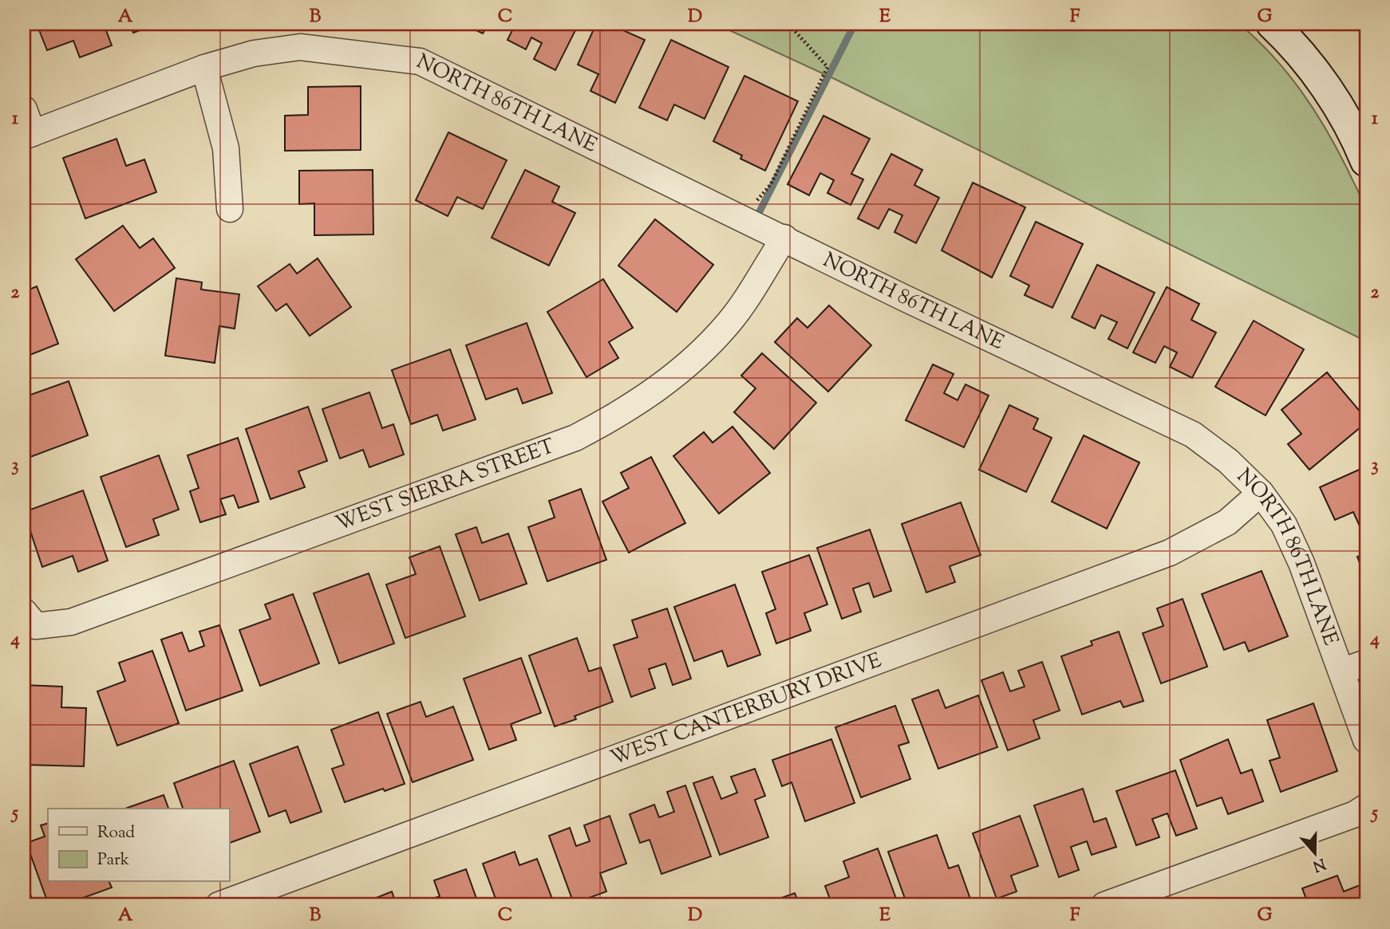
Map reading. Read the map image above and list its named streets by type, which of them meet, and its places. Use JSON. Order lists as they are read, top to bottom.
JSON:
{
  "streets": {
    "street": ["NORTH 86TH LANE", "WEST SIERRA STREET", "WEST CANTERBURY DRIVE"]
  },
  "crossings": [
    ["NORTH 86TH LANE", "WEST SIERRA STREET"],
    ["NORTH 86TH LANE", "WEST CANTERBURY DRIVE"]
  ],
  "legend": ["Road", "Park"],
  "north": "bottom",
  "grid": {
    "columns": [
      "A",
      "B",
      "C",
      "D",
      "E",
      "F",
      "G"
    ],
    "rows": [
      "1",
      "2",
      "3",
      "4",
      "5"
    ]
  }
}
